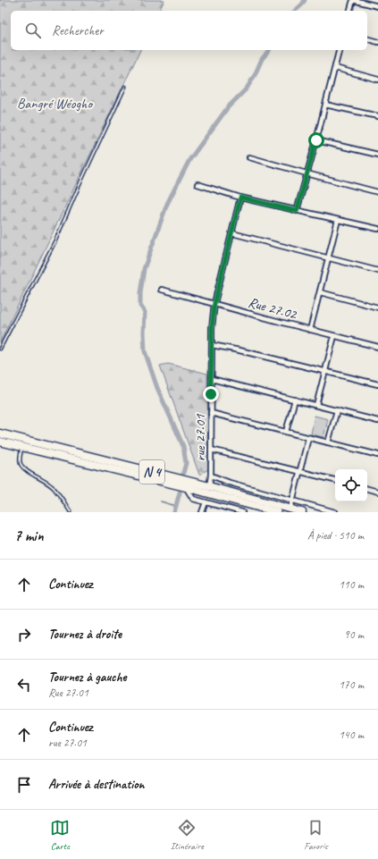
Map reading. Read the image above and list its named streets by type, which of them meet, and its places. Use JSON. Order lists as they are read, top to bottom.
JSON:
{
  "streets": {
    "highway": ["N 4"],
    "street": ["Rue 27.02", "rue 27.01"]
  },
  "crossings": [
    ["Rue 27.02", "rue 27.01"],
    ["rue 27.01", "N 4"]
  ],
  "parks": ["Bangré Wéogho"],
  "page": {
    "search": "Rechercher",
    "heading": ["7 min", "À pied · 510 m"],
    "list": [
      ["Continuez", "110 m"],
      ["Tournez à droite", "90 m"],
      ["Tournez à gauche", "Rue 27.01", "170 m"],
      ["Continuez", "rue 27.01", "140 m"],
      "Arrivée à destination"
    ],
    "nav": ["Carte", "Itinéraire", "Favoris"]
  }
}
